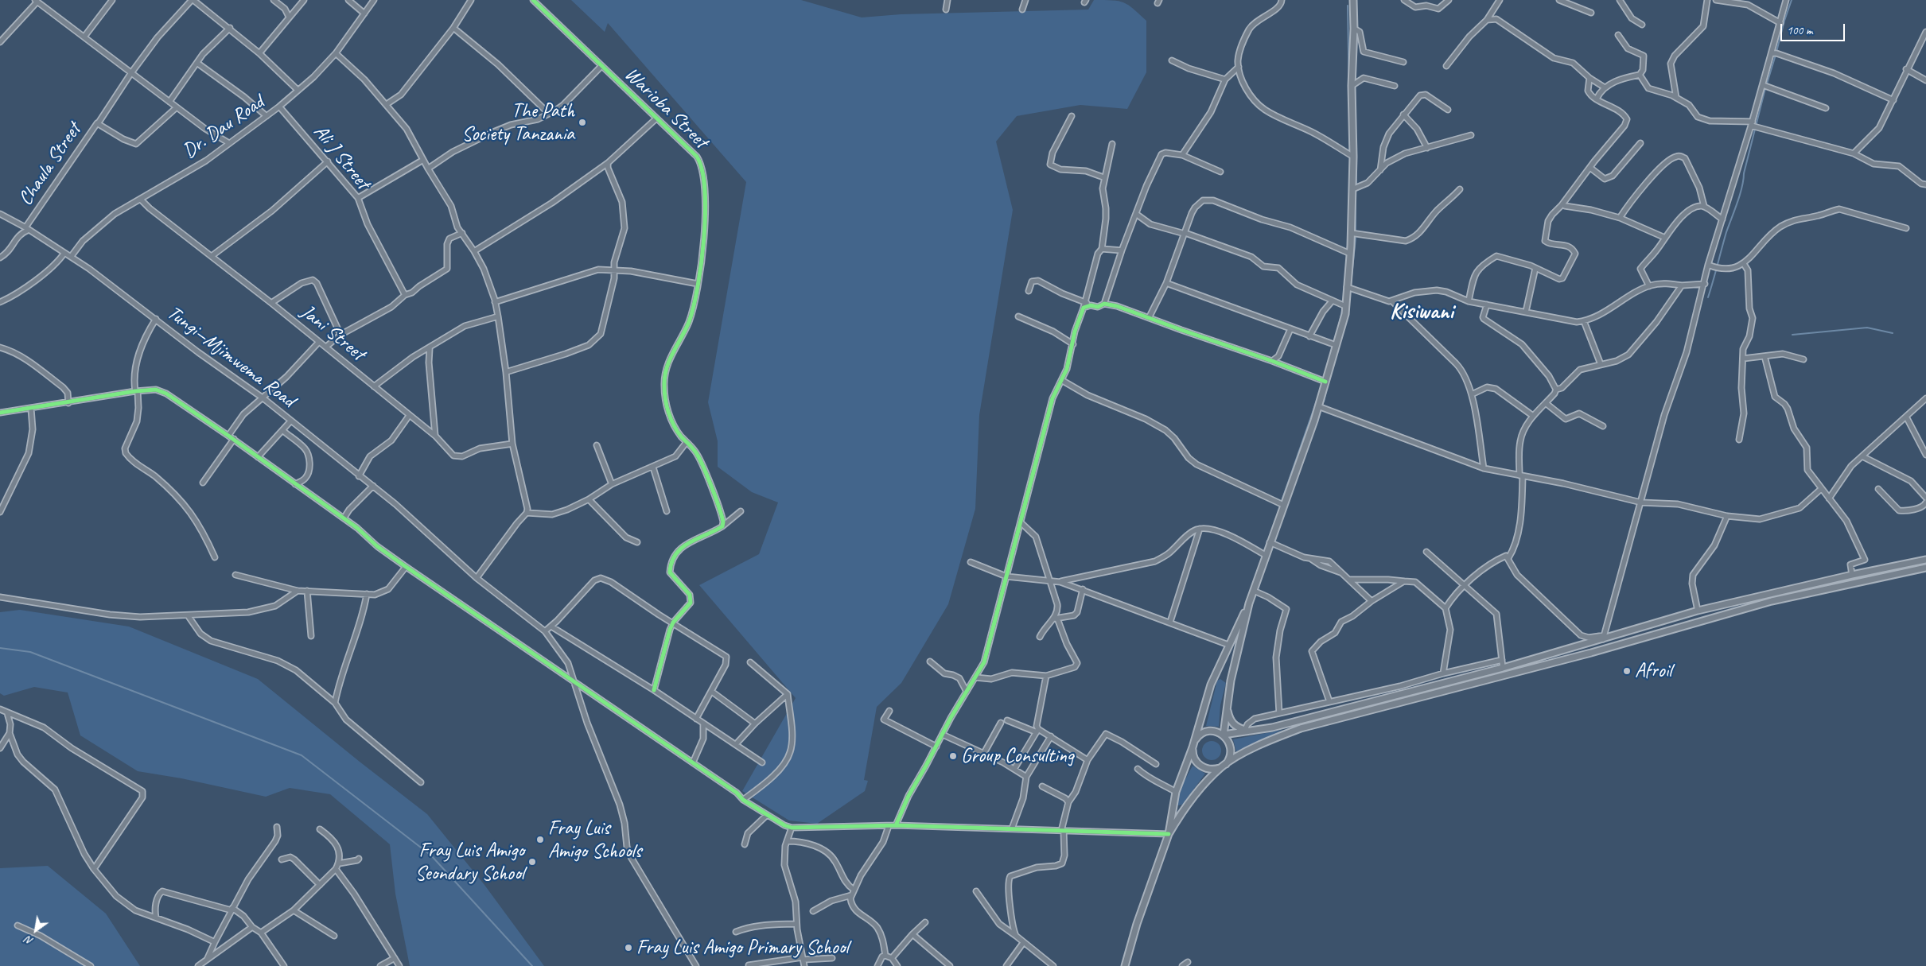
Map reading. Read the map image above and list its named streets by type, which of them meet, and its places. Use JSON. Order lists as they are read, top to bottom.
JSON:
{
  "streets": {
    "street": [
      "Warioba Street",
      "Dr. Dau Road",
      "Ali J Street",
      "Chaula Street",
      "Jani Street",
      "Tungi—Mjimwema Road"
    ]
  },
  "crossings": [
    ["Dr. Dau Road", "Ali J Street"],
    ["Dr. Dau Road", "Jani Street"],
    ["Dr. Dau Road", "Tungi—Mjimwema Road"],
    ["Chaula Street", "Tungi—Mjimwema Road"]
  ],
  "districts": ["Kisiwani"],
  "places": [
    "The Path Society Tanzania",
    "Afroil",
    "Group Consulting",
    "Fray Luis Amigo Schools",
    "Fray Luis Amigo Seondary School",
    "Fray Luis Amigo Primary School"
  ],
  "scale_bar": "100 m",
  "north": "bottom left"
}
